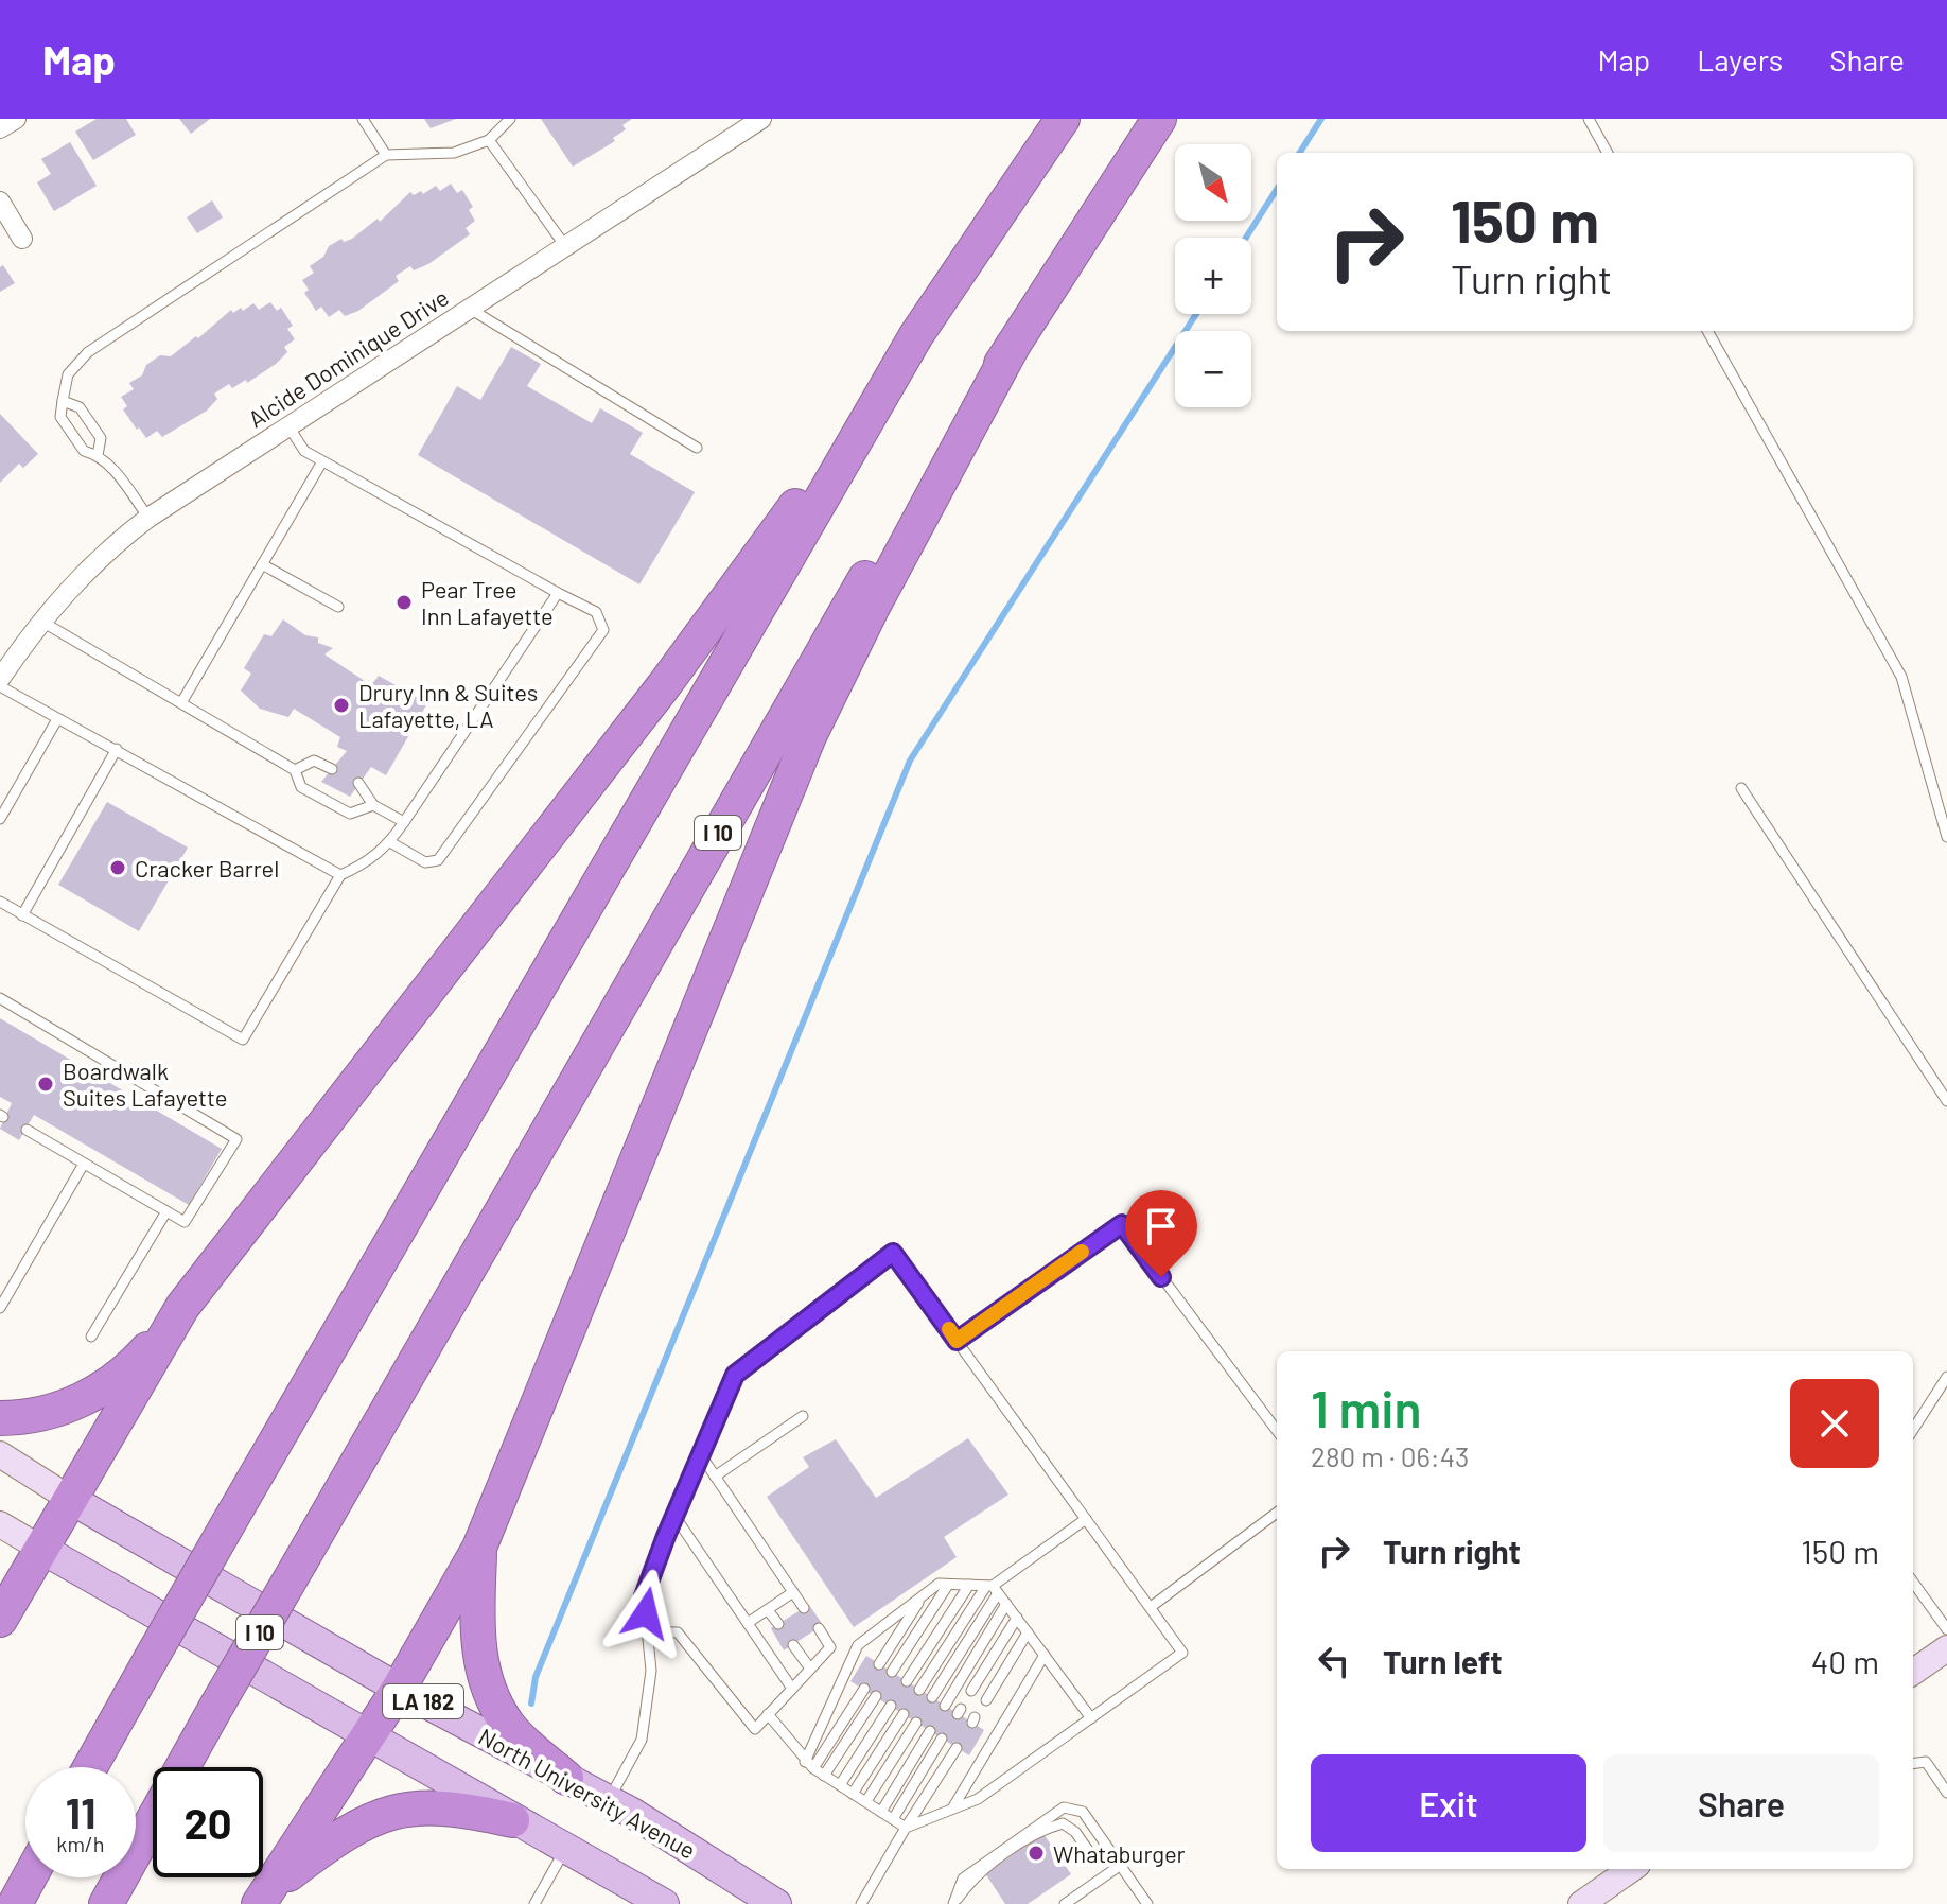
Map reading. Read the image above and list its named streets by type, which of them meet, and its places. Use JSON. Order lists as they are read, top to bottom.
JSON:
{
  "streets": {
    "highway": ["I 10", "LA 182"],
    "main road": ["North University Avenue"],
    "street": ["Alcide Dominique Drive"]
  },
  "places": [
    "Pear Tree Inn Lafayette",
    "Drury Inn & Suites Lafayette, LA",
    "Cracker Barrel",
    "Boardwalk Suites Lafayette",
    "Whataburger"
  ],
  "north": "bottom right",
  "page": {
    "header": "Map",
    "nav": ["Map", "Layers", "Share"],
    "map_buttons": ["+", "−"],
    "turn": ["150 m", "Turn right"],
    "heading": ["1 min", "280 m · 06:43"],
    "list": [
      {
        "name": "Turn right",
        "value": "150 m"
      },
      {
        "name": "Turn left",
        "value": "40 m"
      }
    ],
    "buttons": ["Exit", "Share"],
    "speed": "11 km/h",
    "limit": "20"
  }
}
